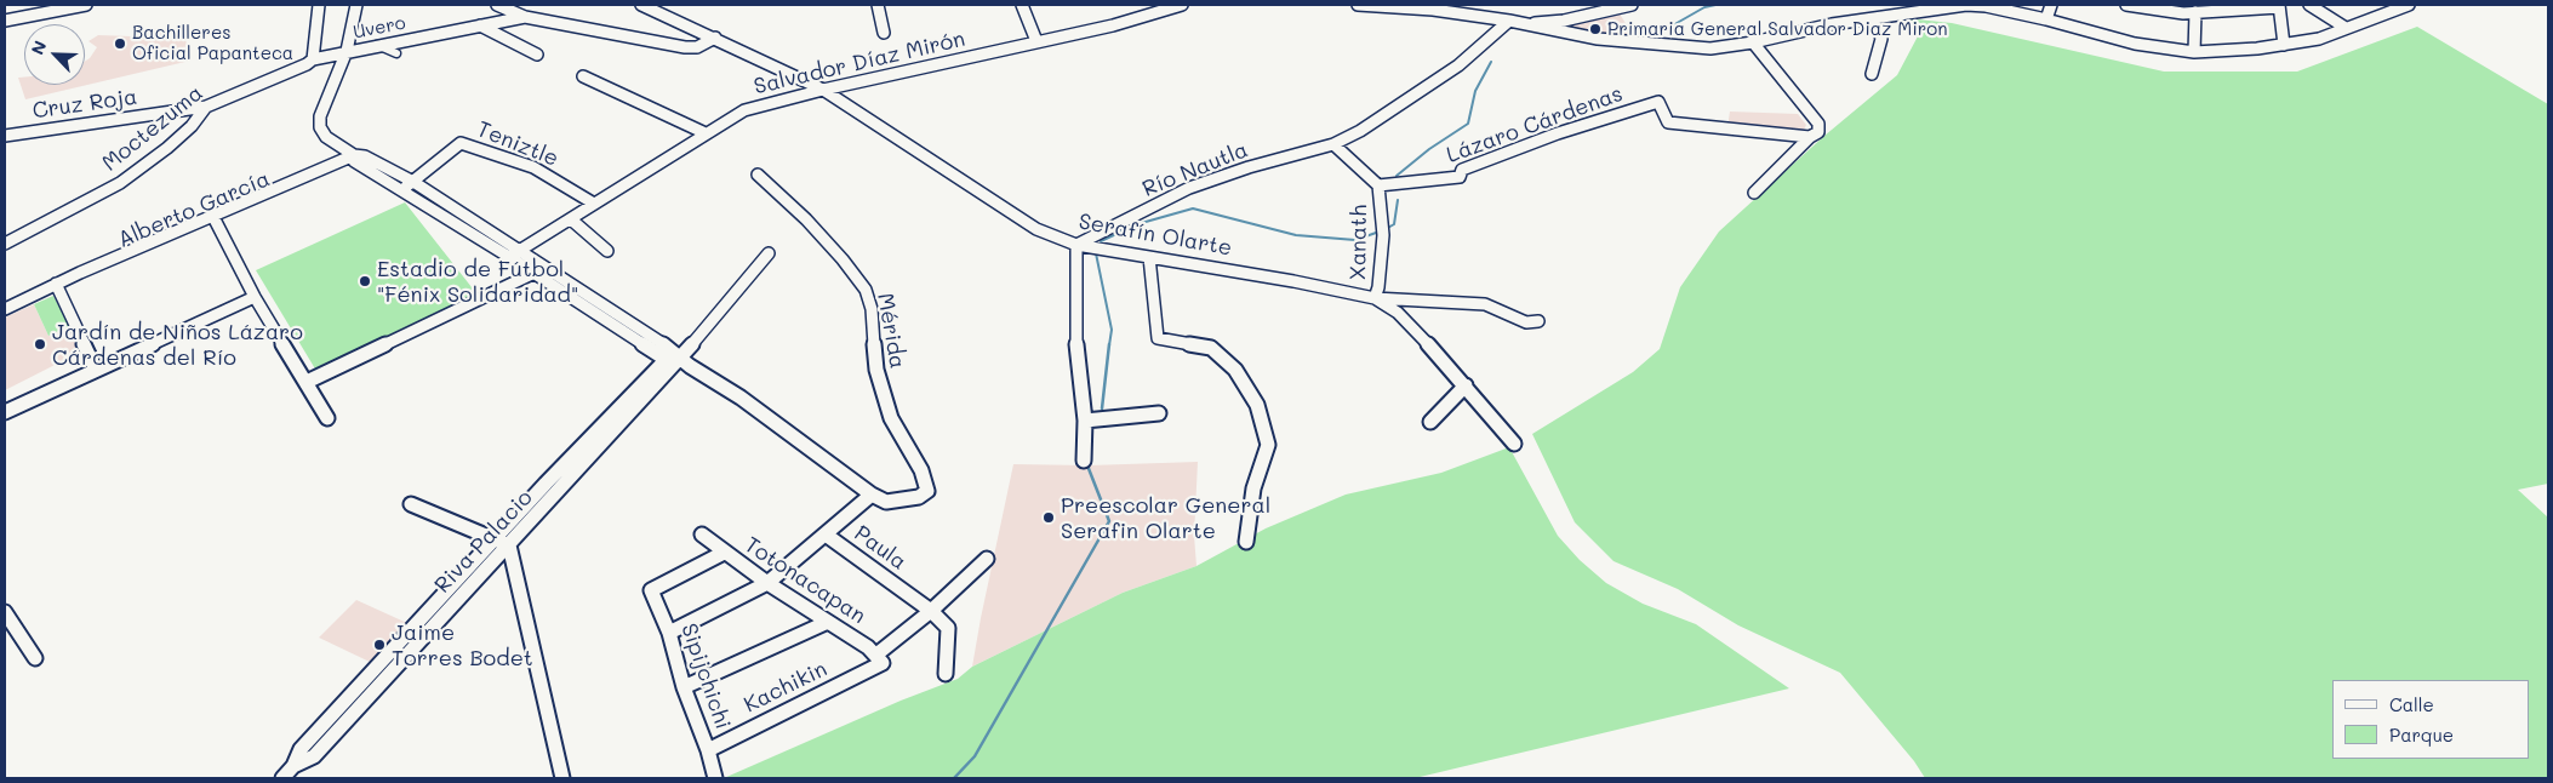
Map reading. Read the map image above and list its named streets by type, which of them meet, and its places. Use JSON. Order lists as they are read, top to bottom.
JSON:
{
  "streets": {
    "street": [
      "Uvero",
      "Salvador Díaz Mirón",
      "Cruz Roja",
      "Lázaro Cárdenas",
      "Moctezuma",
      "Teniztle",
      "Río Nautla",
      "Alberto García",
      "Serafín Olarte",
      "Xanath",
      "Mérida",
      "Riva Palacio",
      "Paula",
      "Totonacapan",
      "Sipijchichi",
      "Kachikin"
    ]
  },
  "crossings": [
    ["Uvero", "Moctezuma"],
    ["Salvador Díaz Mirón", "Teniztle"],
    ["Salvador Díaz Mirón", "Serafín Olarte"],
    ["Cruz Roja", "Moctezuma"],
    ["Lázaro Cárdenas", "Xanath"],
    ["Río Nautla", "Serafín Olarte"],
    ["Serafín Olarte", "Xanath"],
    ["Mérida", "Paula"],
    ["Totonacapan", "Sipijchichi"],
    ["Totonacapan", "Kachikin"],
    ["Sipijchichi", "Kachikin"]
  ],
  "places": [
    "Primaria General Salvador Diaz Miron",
    "Bachilleres Oficial Papanteca",
    "Estadio de Fútbol \"Fénix Solidaridad\"",
    "Jardín de Niños Lázaro Cárdenas del Río",
    "Preescolar General Serafin Olarte",
    "Jaime Torres Bodet"
  ],
  "legend": ["Calle", "Parque"],
  "north": "top left"
}
